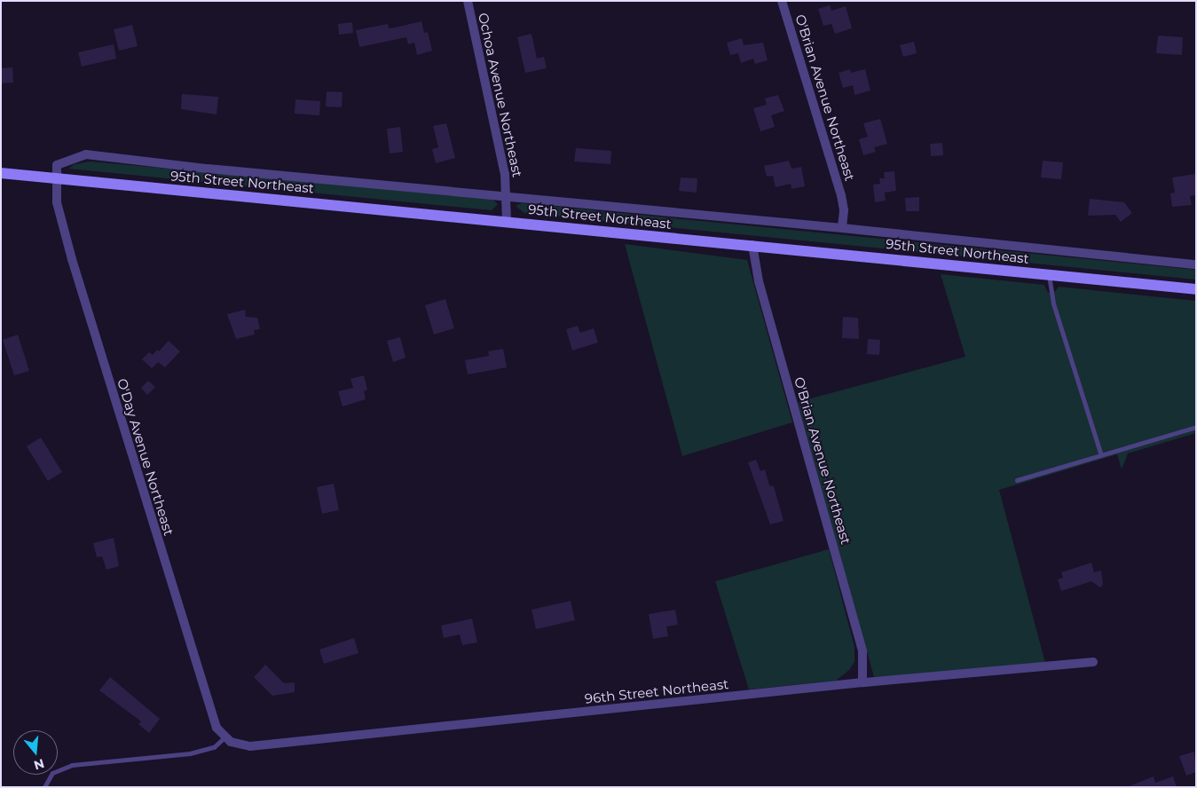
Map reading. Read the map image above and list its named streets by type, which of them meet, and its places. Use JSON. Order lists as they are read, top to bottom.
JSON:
{
  "streets": {
    "main road": ["95th Street Northeast"],
    "street": [
      "Ochoa Avenue Northeast",
      "O'Brian Avenue Northeast",
      "O'Day Avenue Northeast",
      "96th Street Northeast"
    ]
  },
  "crossings": [
    ["Ochoa Avenue Northeast", "95th Street Northeast"],
    ["O'Brian Avenue Northeast", "95th Street Northeast"],
    ["O'Brian Avenue Northeast", "96th Street Northeast"],
    ["95th Street Northeast", "O'Day Avenue Northeast"],
    ["O'Day Avenue Northeast", "96th Street Northeast"]
  ],
  "north": "bottom"
}
